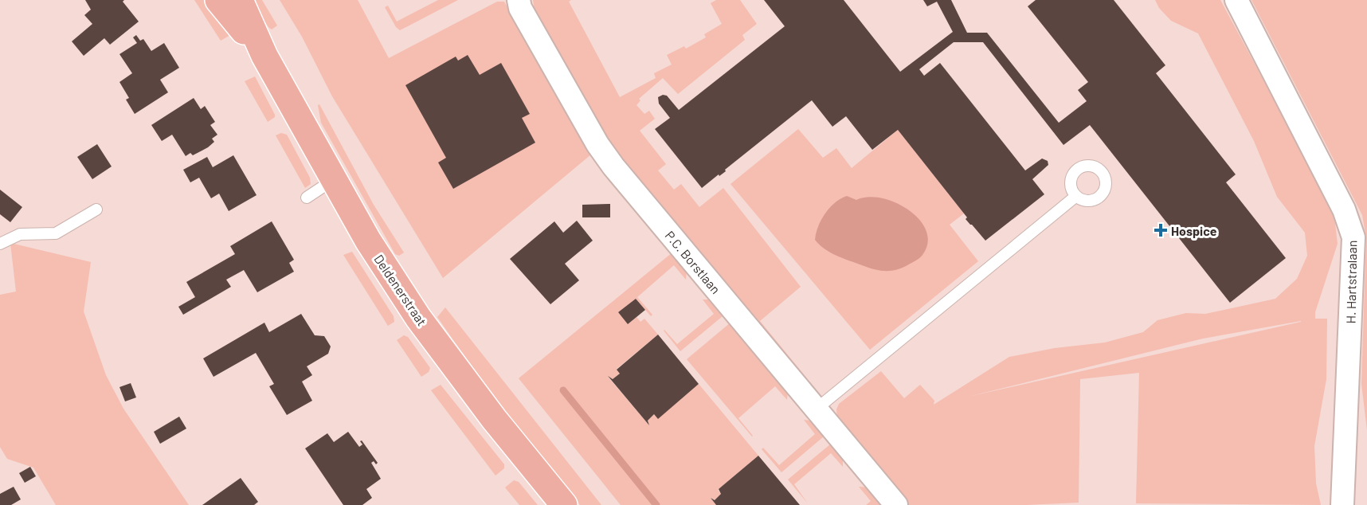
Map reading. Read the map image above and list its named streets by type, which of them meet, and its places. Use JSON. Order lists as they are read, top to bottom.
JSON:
{
  "streets": {
    "main road": ["Deldenerstraat"],
    "street": ["P.C. Borstlaan", "H. Hartstralaan"]
  },
  "places": {
    "health": ["Hospice"]
  }
}
